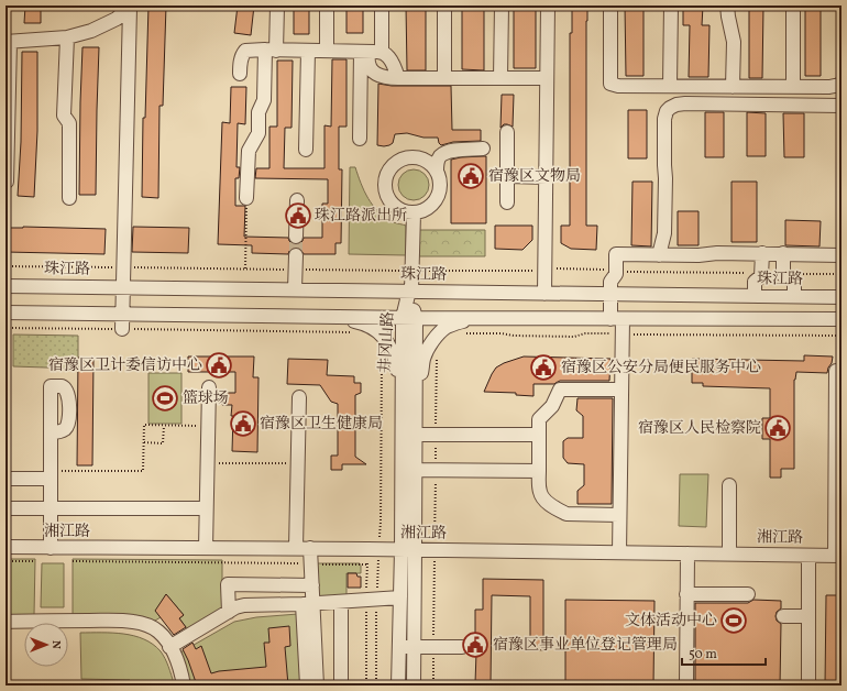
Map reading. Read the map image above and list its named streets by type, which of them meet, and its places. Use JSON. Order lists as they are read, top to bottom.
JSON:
{
  "streets": {
    "street": ["珠江路", "井冈山路", "湘江路"]
  },
  "crossings": [
    ["珠江路", "井冈山路"],
    ["井冈山路", "湘江路"]
  ],
  "places": {
    "public building": [
      "宿豫区文物局",
      "珠江路派出所",
      "宿豫区卫计委信访中心",
      "宿豫区公安分局便民服务中心",
      "宿豫区卫生健康局",
      "宿豫区人民检察院",
      "宿豫区事业单位登记管理局"
    ],
    "sports": ["篮球场", "文体活动中心"]
  },
  "scale_bar": "50 m",
  "north": "right"
}
